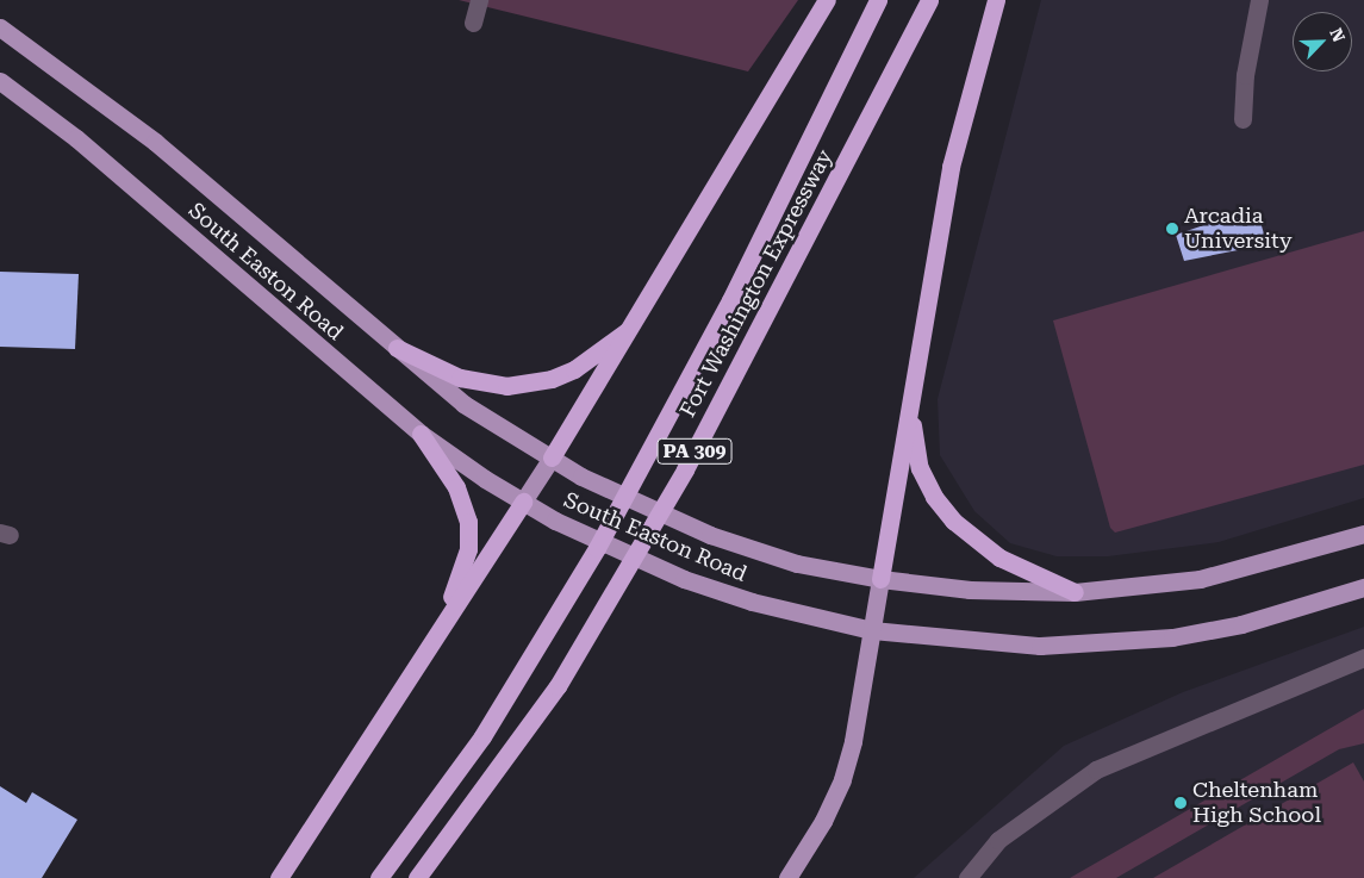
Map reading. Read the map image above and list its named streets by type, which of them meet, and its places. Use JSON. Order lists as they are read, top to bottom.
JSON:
{
  "streets": {
    "highway": ["Fort Washington Expressway", "PA 309"],
    "main road": ["South Easton Road"]
  },
  "places": ["Arcadia University", "Cheltenham High School"],
  "north": "top right"
}
